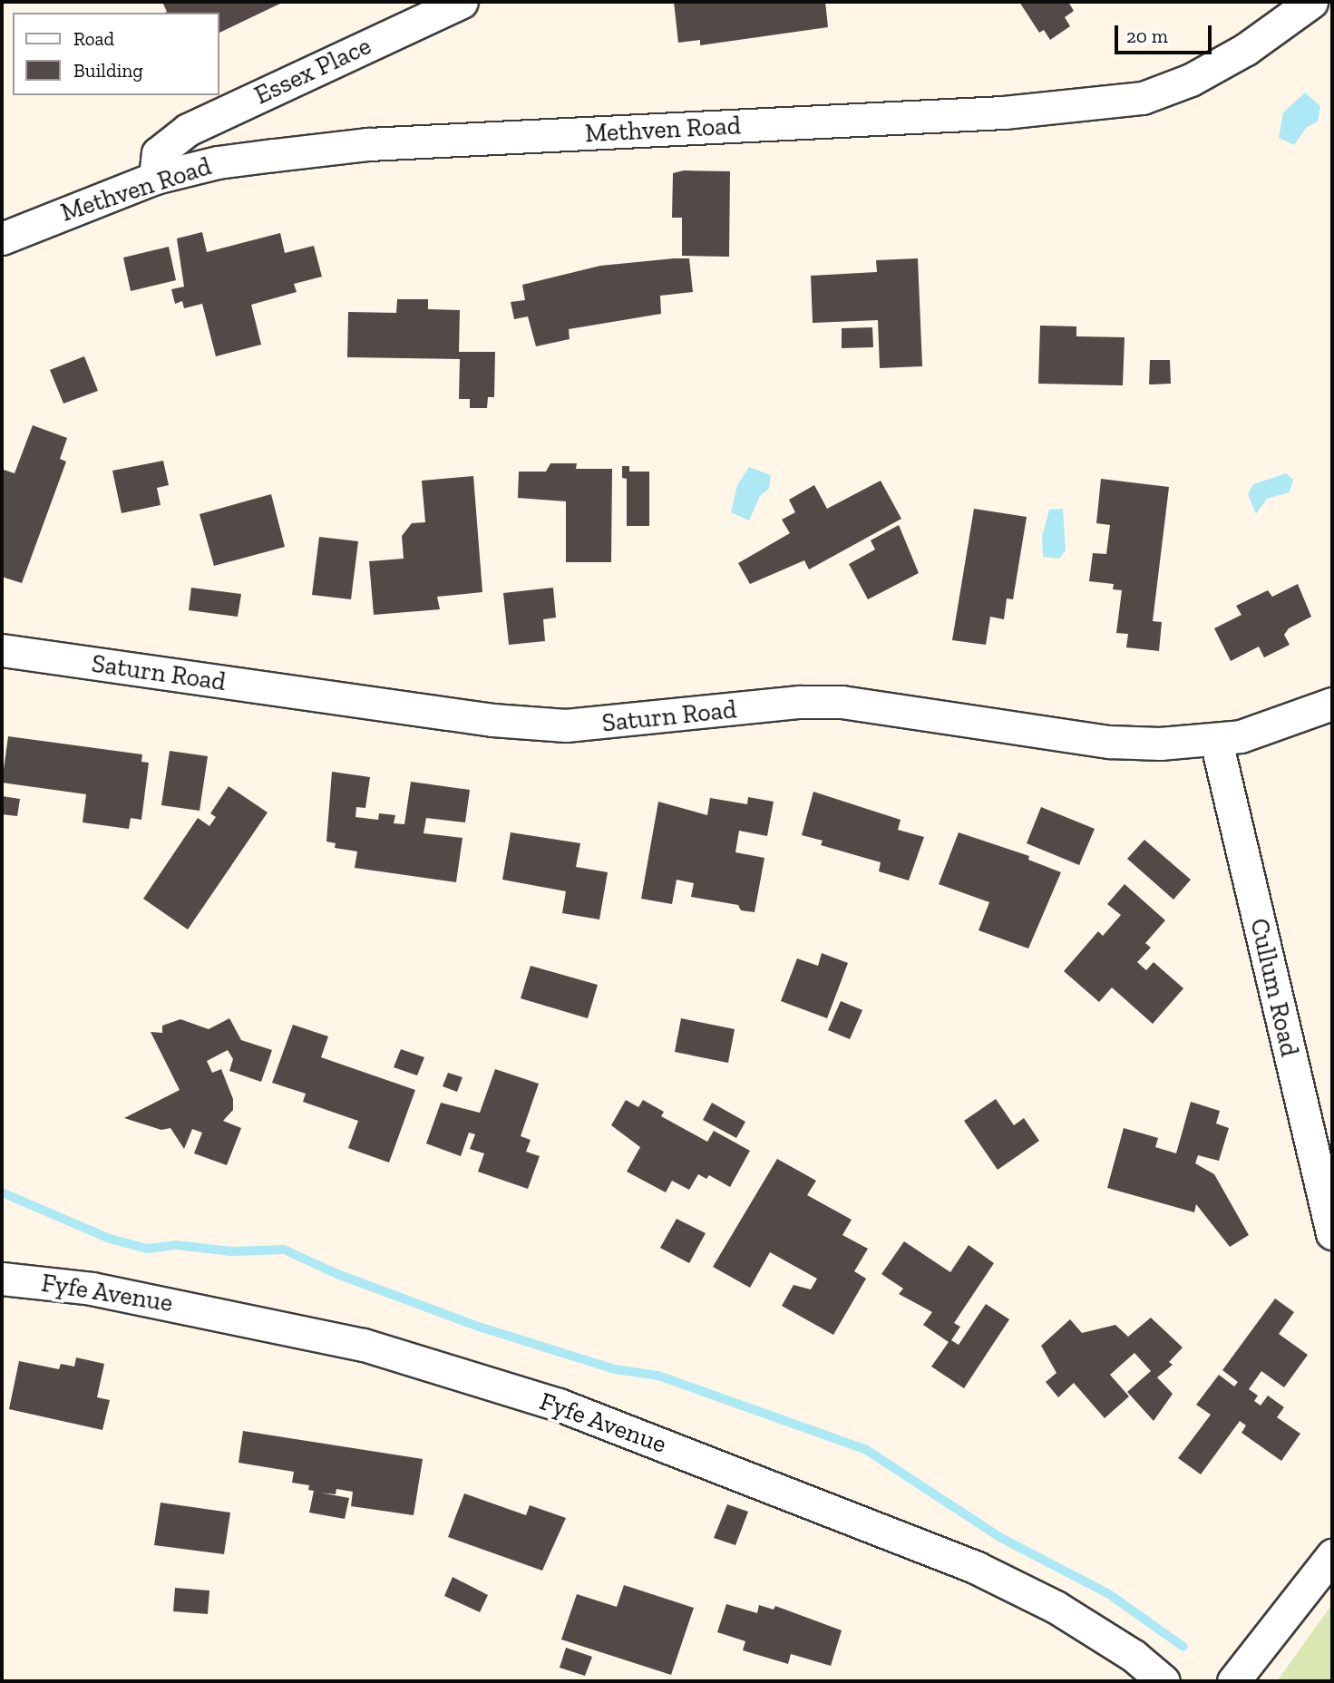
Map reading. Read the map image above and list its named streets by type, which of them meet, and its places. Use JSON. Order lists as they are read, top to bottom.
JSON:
{
  "streets": {
    "street": [
      "Essex Place",
      "Methven Road",
      "Saturn Road",
      "Cullum Road",
      "Fyfe Avenue"
    ]
  },
  "crossings": [
    ["Essex Place", "Methven Road"],
    ["Saturn Road", "Cullum Road"]
  ],
  "legend": ["Road", "Building"],
  "scale_bar": "20 m"
}
